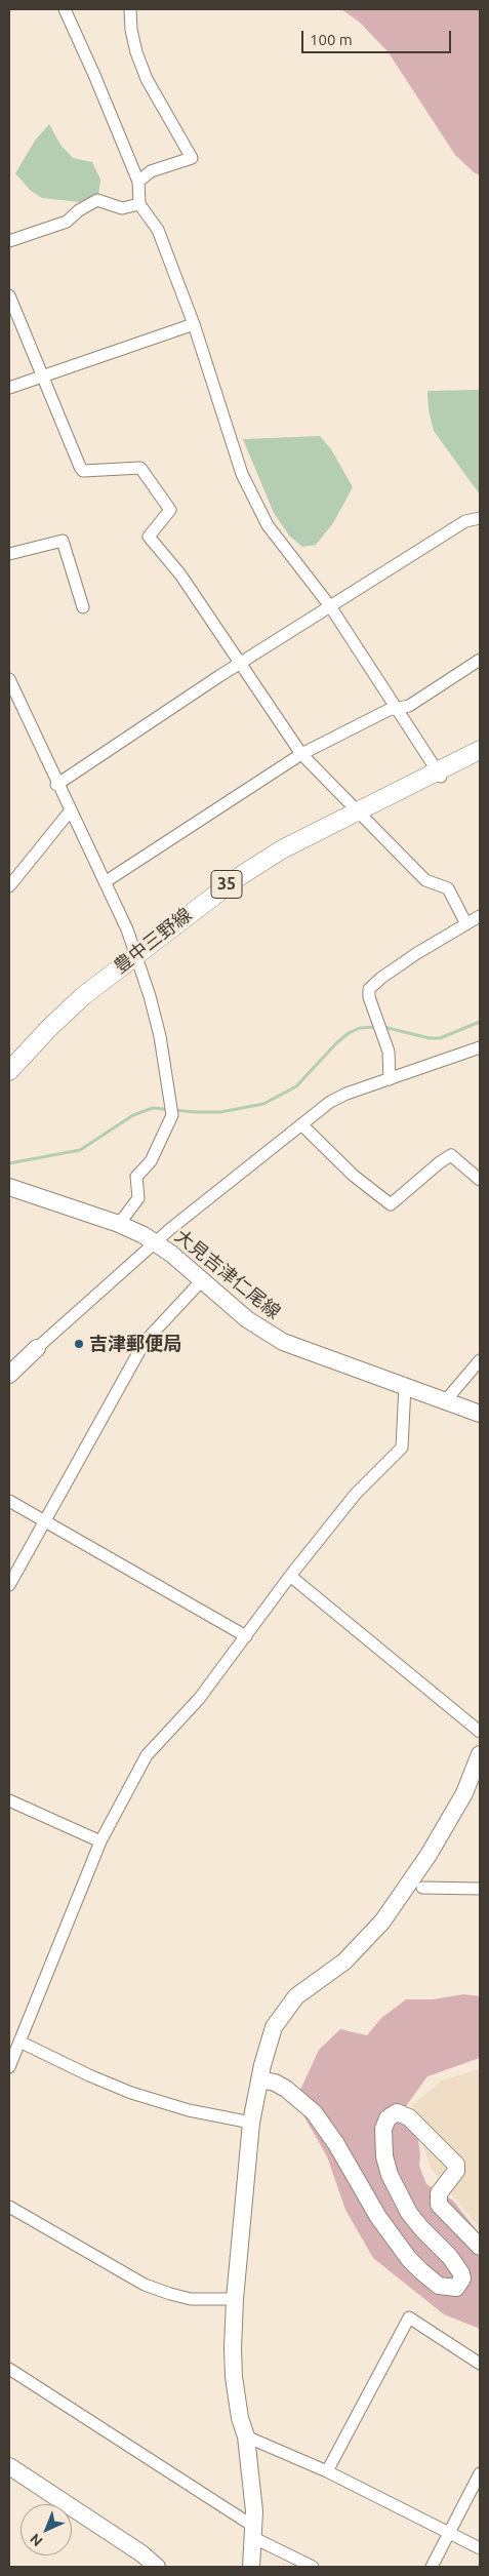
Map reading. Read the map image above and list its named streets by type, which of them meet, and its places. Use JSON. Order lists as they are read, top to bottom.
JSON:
{
  "streets": {
    "main road": ["35", "豊中三野線"],
    "street": ["大見吉津仁尾線"]
  },
  "places": ["吉津郵便局"],
  "scale_bar": "100 m",
  "north": "bottom left"
}
